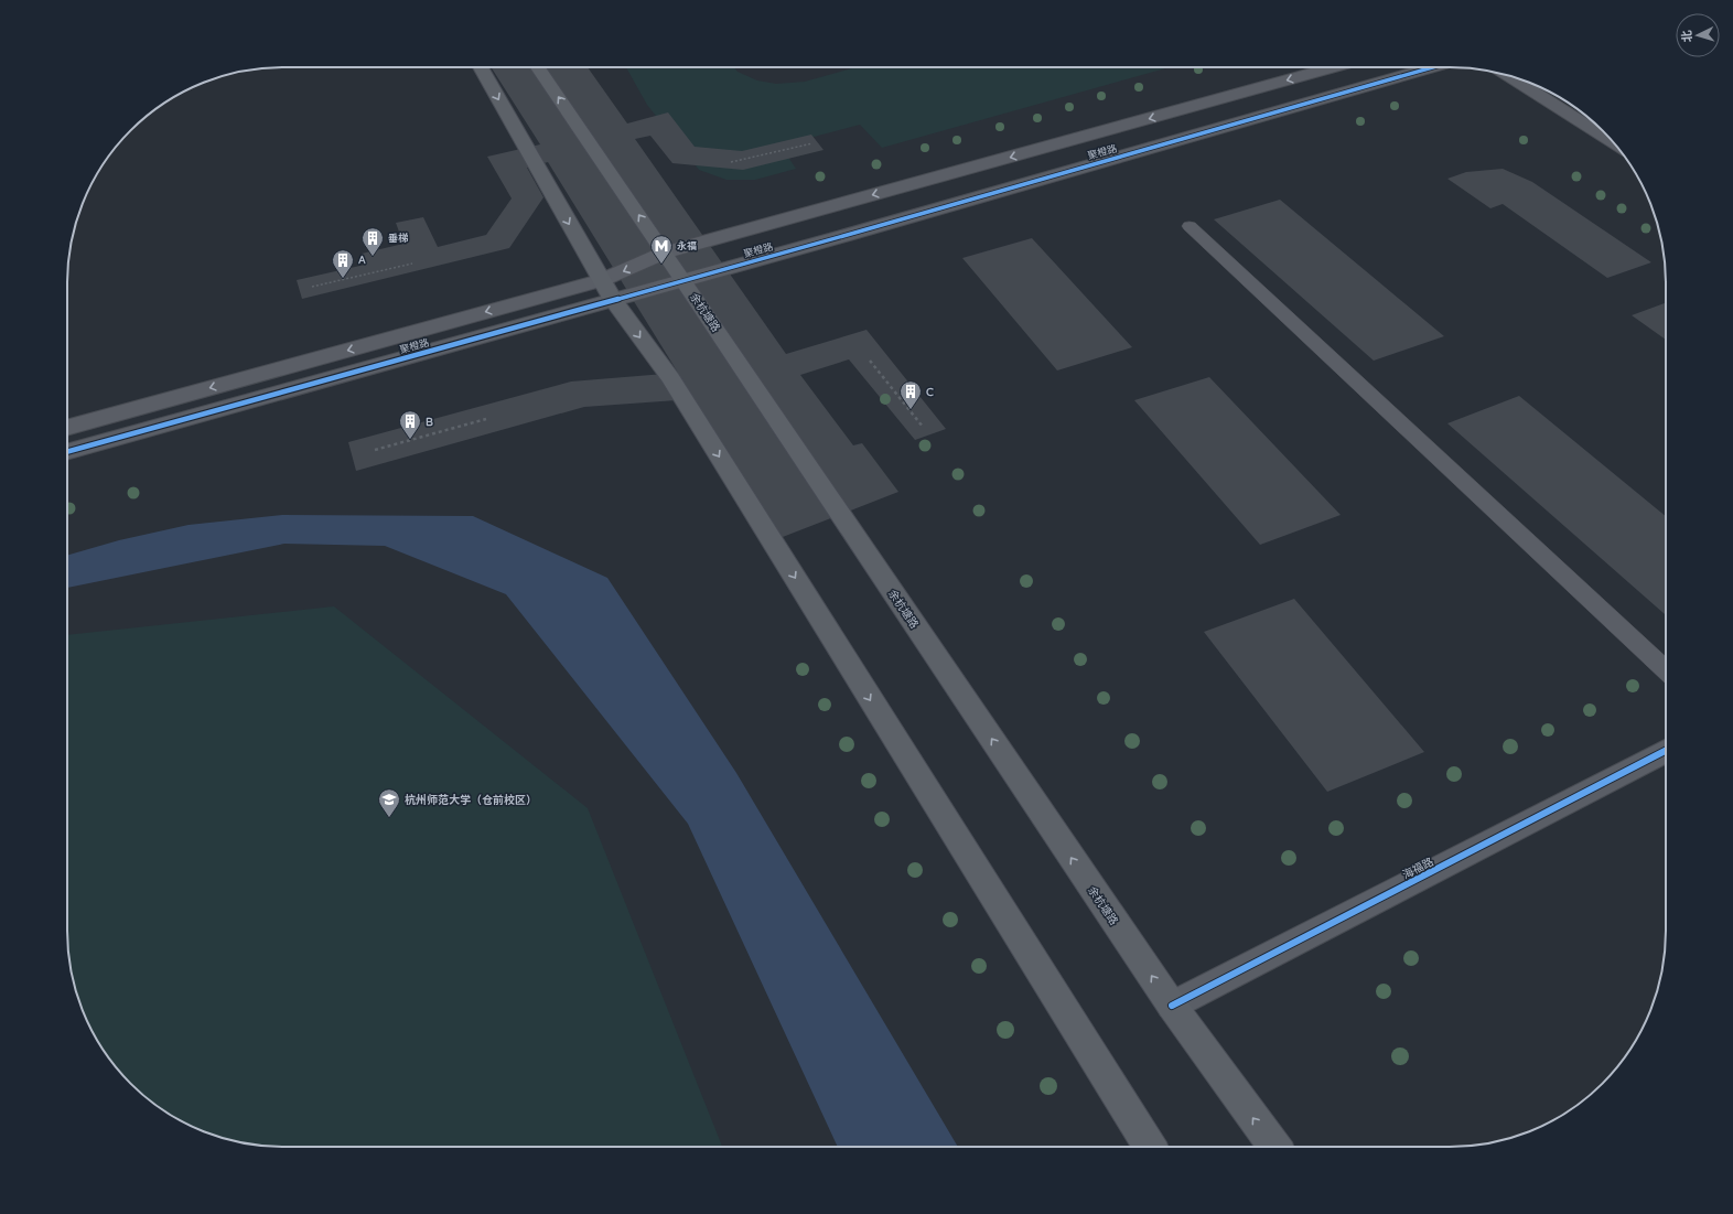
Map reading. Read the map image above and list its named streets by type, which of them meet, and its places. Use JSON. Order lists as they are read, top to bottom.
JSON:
{
  "streets": {
    "main road": ["余杭塘路"],
    "street": ["聚橙路", "海福路"]
  },
  "crossings": [
    ["聚橙路", "余杭塘路"],
    ["余杭塘路", "海福路"]
  ],
  "places": {
    "building": [
      "垂梯",
      "A",
      "C",
      "B"
    ],
    "metro station": ["永福"],
    "school or university": ["杭州师范大学（仓前校区）"]
  },
  "north": "left"
}
